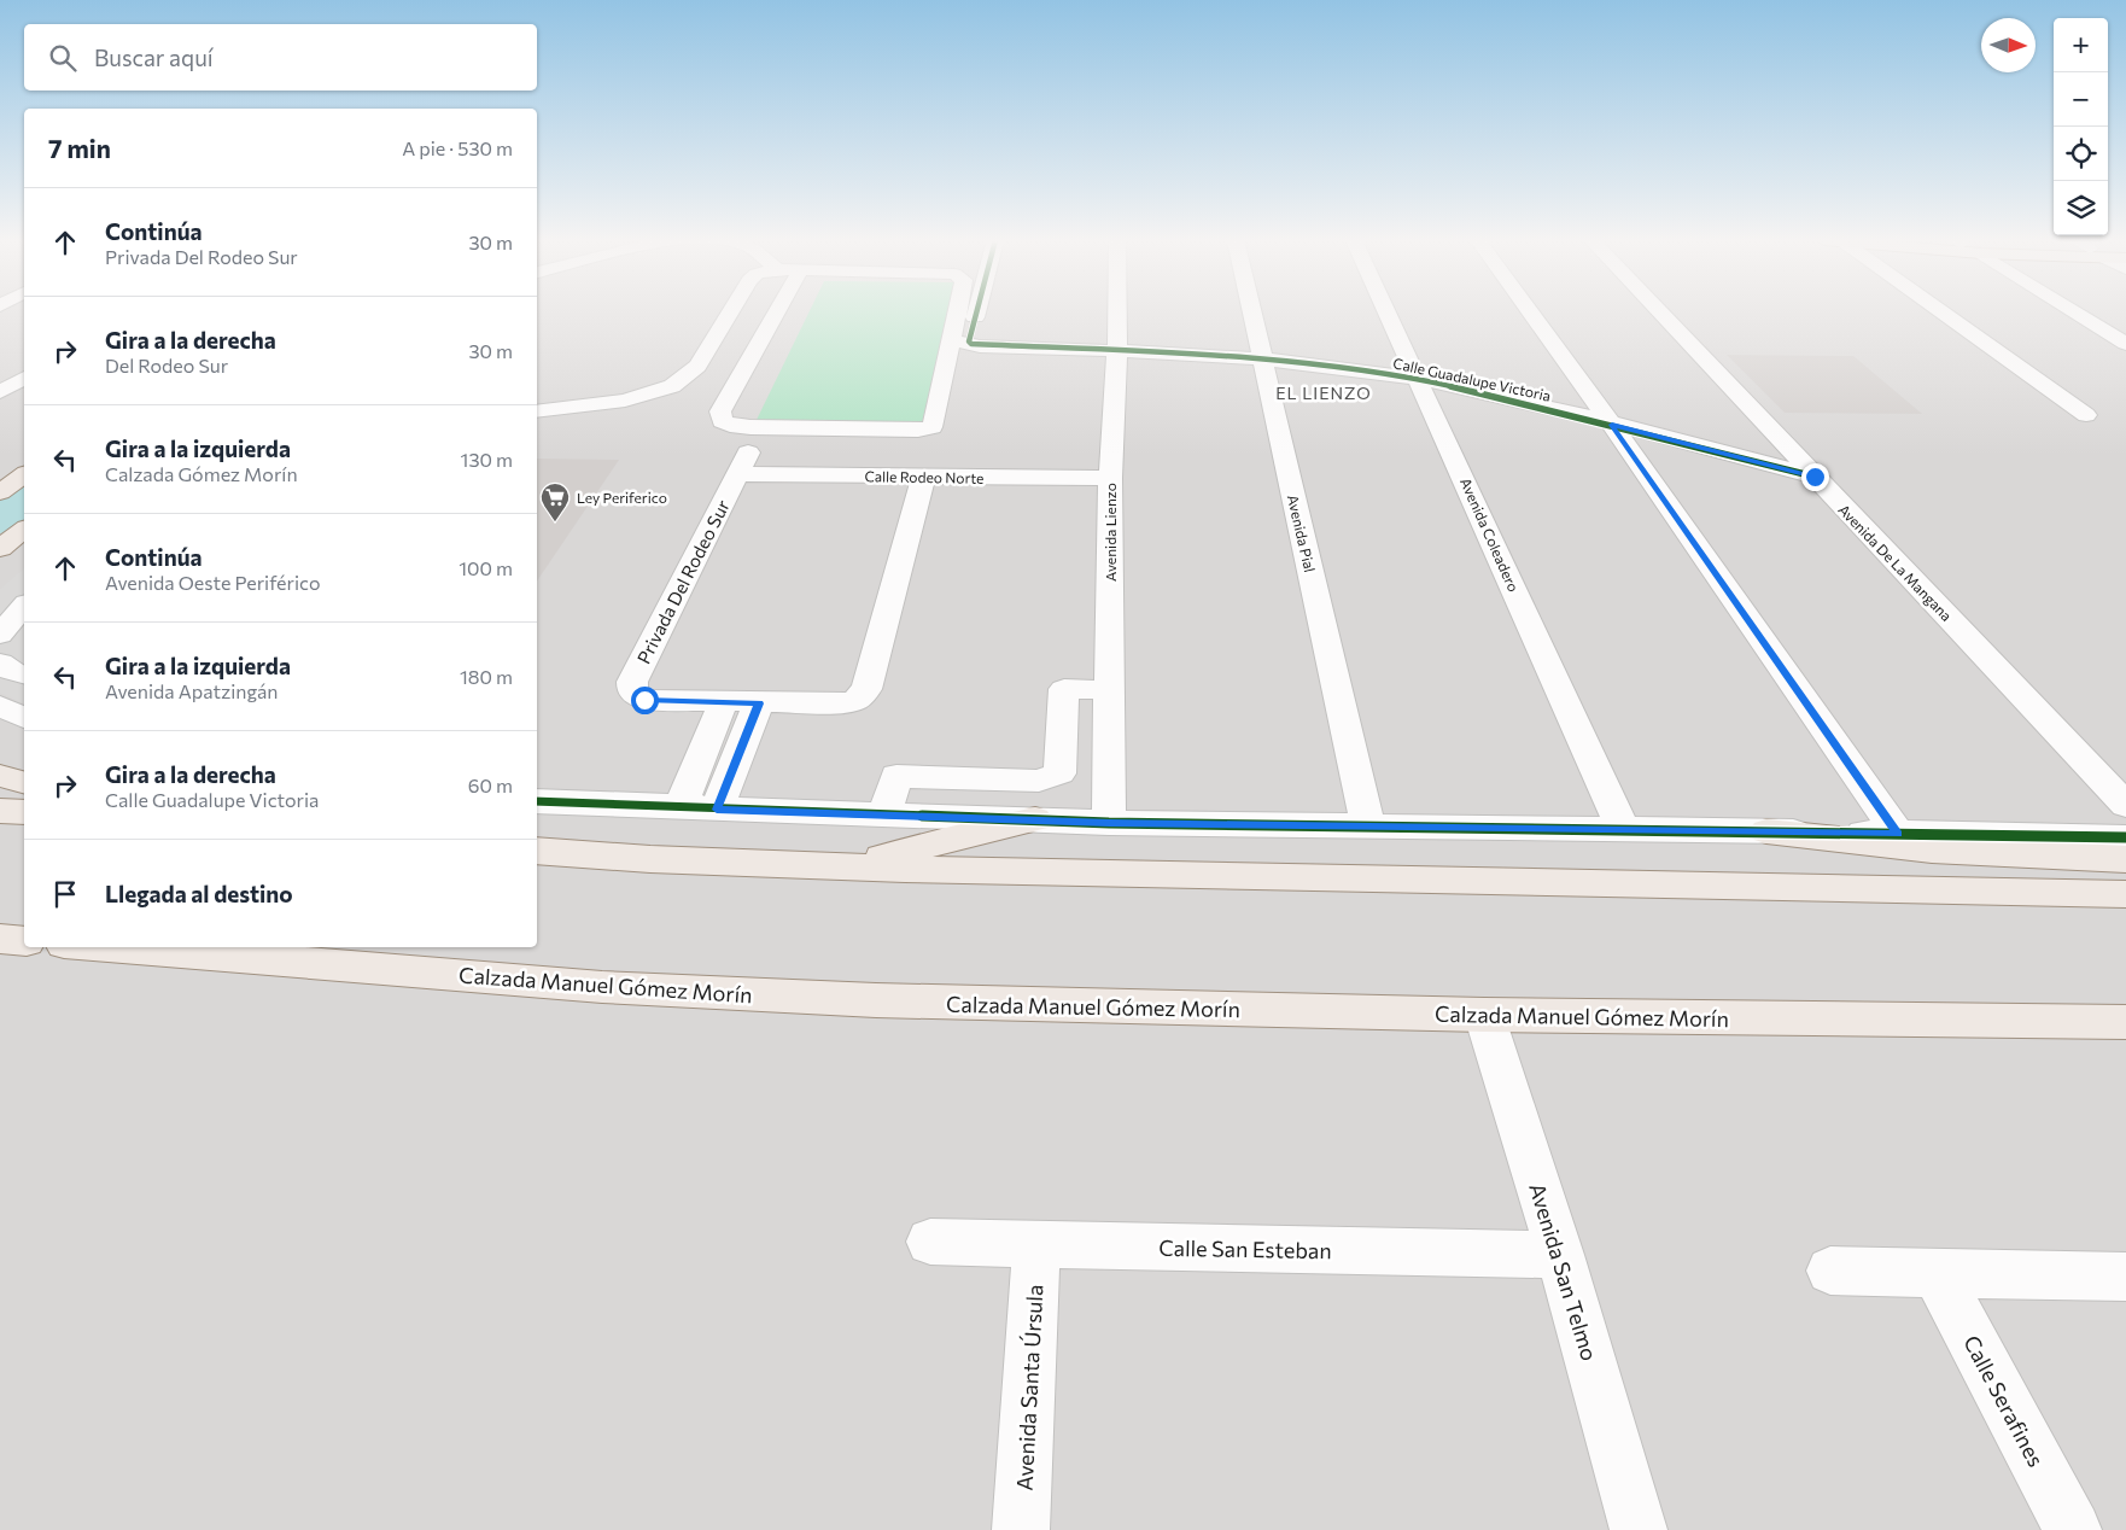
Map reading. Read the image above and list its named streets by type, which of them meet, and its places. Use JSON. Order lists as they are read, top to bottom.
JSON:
{
  "streets": {
    "main road": ["Calzada Manuel Gómez Morín"],
    "street": [
      "Calle Guadalupe Victoria",
      "Calle Rodeo Norte",
      "Avenida Lienzo",
      "Avenida Pial",
      "Avenida Coleadero",
      "Avenida De La Mangana",
      "Privada Del Rodeo Sur",
      "Calle San Esteban",
      "Avenida San Telmo",
      "Avenida Santa Úrsula",
      "Calle Serafines"
    ]
  },
  "crossings": [
    ["Calle Guadalupe Victoria", "Avenida Lienzo"],
    ["Calle Guadalupe Victoria", "Avenida Pial"],
    ["Calle Guadalupe Victoria", "Avenida Coleadero"],
    ["Calle Guadalupe Victoria", "Avenida De La Mangana"],
    ["Calle Rodeo Norte", "Avenida Lienzo"],
    ["Calle Rodeo Norte", "Privada Del Rodeo Sur"],
    ["Calzada Manuel Gómez Morín", "Avenida San Telmo"],
    ["Calle San Esteban", "Avenida San Telmo"],
    ["Calle San Esteban", "Avenida Santa Úrsula"]
  ],
  "districts": ["EL LIENZO"],
  "places": {
    "supermarket": ["Ley Periferico"]
  },
  "north": "right",
  "page": {
    "map_buttons": ["+", "−"],
    "search": "Buscar aquí",
    "heading": ["7 min", "A pie · 530 m"],
    "list": [
      ["Continúa", "Privada Del Rodeo Sur", "30 m"],
      ["Gira a la derecha", "Del Rodeo Sur", "30 m"],
      ["Gira a la izquierda", "Calzada Gómez Morín", "130 m"],
      ["Continúa", "Avenida Oeste Periférico", "100 m"],
      ["Gira a la izquierda", "Avenida Apatzingán", "180 m"],
      ["Gira a la derecha", "Calle Guadalupe Victoria", "60 m"],
      "Llegada al destino"
    ]
  }
}
